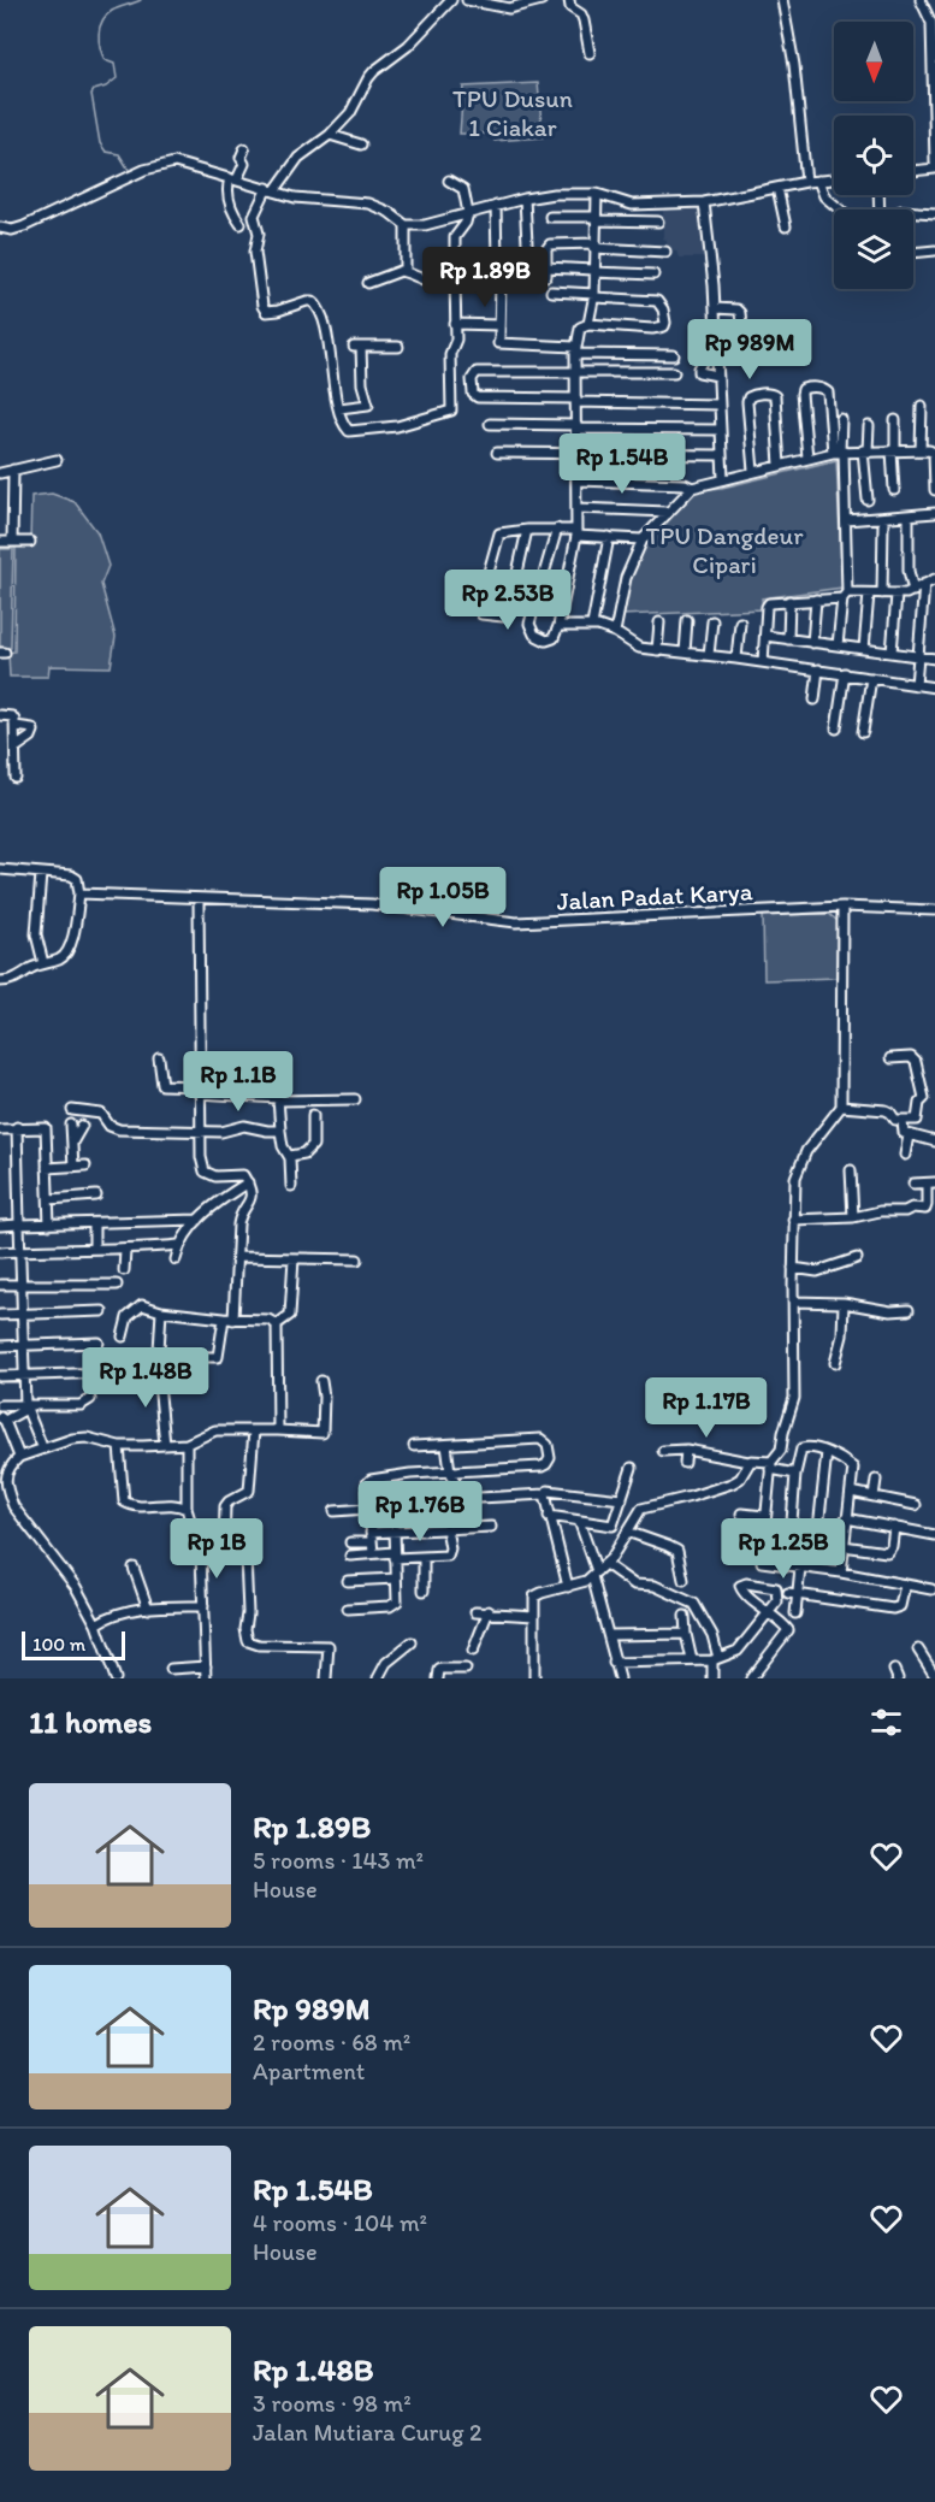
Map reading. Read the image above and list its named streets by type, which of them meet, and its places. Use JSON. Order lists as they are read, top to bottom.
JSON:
{
  "streets": {
    "street": ["Jalan Padat Karya"]
  },
  "parks": ["TPU Dusun 1 Ciakar", "TPU Dangdeur Cipari"],
  "scale_bar": "100 m",
  "north": "bottom",
  "page": {
    "price": [
      "Rp 1.89B",
      "Rp 989M",
      "Rp 1.54B",
      "Rp 2.53B",
      "Rp 1.05B",
      "Rp 1.1B",
      "Rp 1.48B",
      "Rp 1.17B",
      "Rp 1.76B",
      "Rp 1B",
      "Rp 1.25B"
    ],
    "scale": "100 m",
    "heading": "11 homes",
    "list": [
      {
        "name": "Rp 1.89B",
        "note": "5 rooms · 143 m² · House"
      },
      {
        "name": "Rp 989M",
        "note": "2 rooms · 68 m² · Apartment"
      },
      {
        "name": "Rp 1.54B",
        "note": "4 rooms · 104 m² · House"
      },
      {
        "name": "Rp 1.48B",
        "note": "3 rooms · 98 m² · Jalan Mutiara Curug 2"
      }
    ]
  }
}
